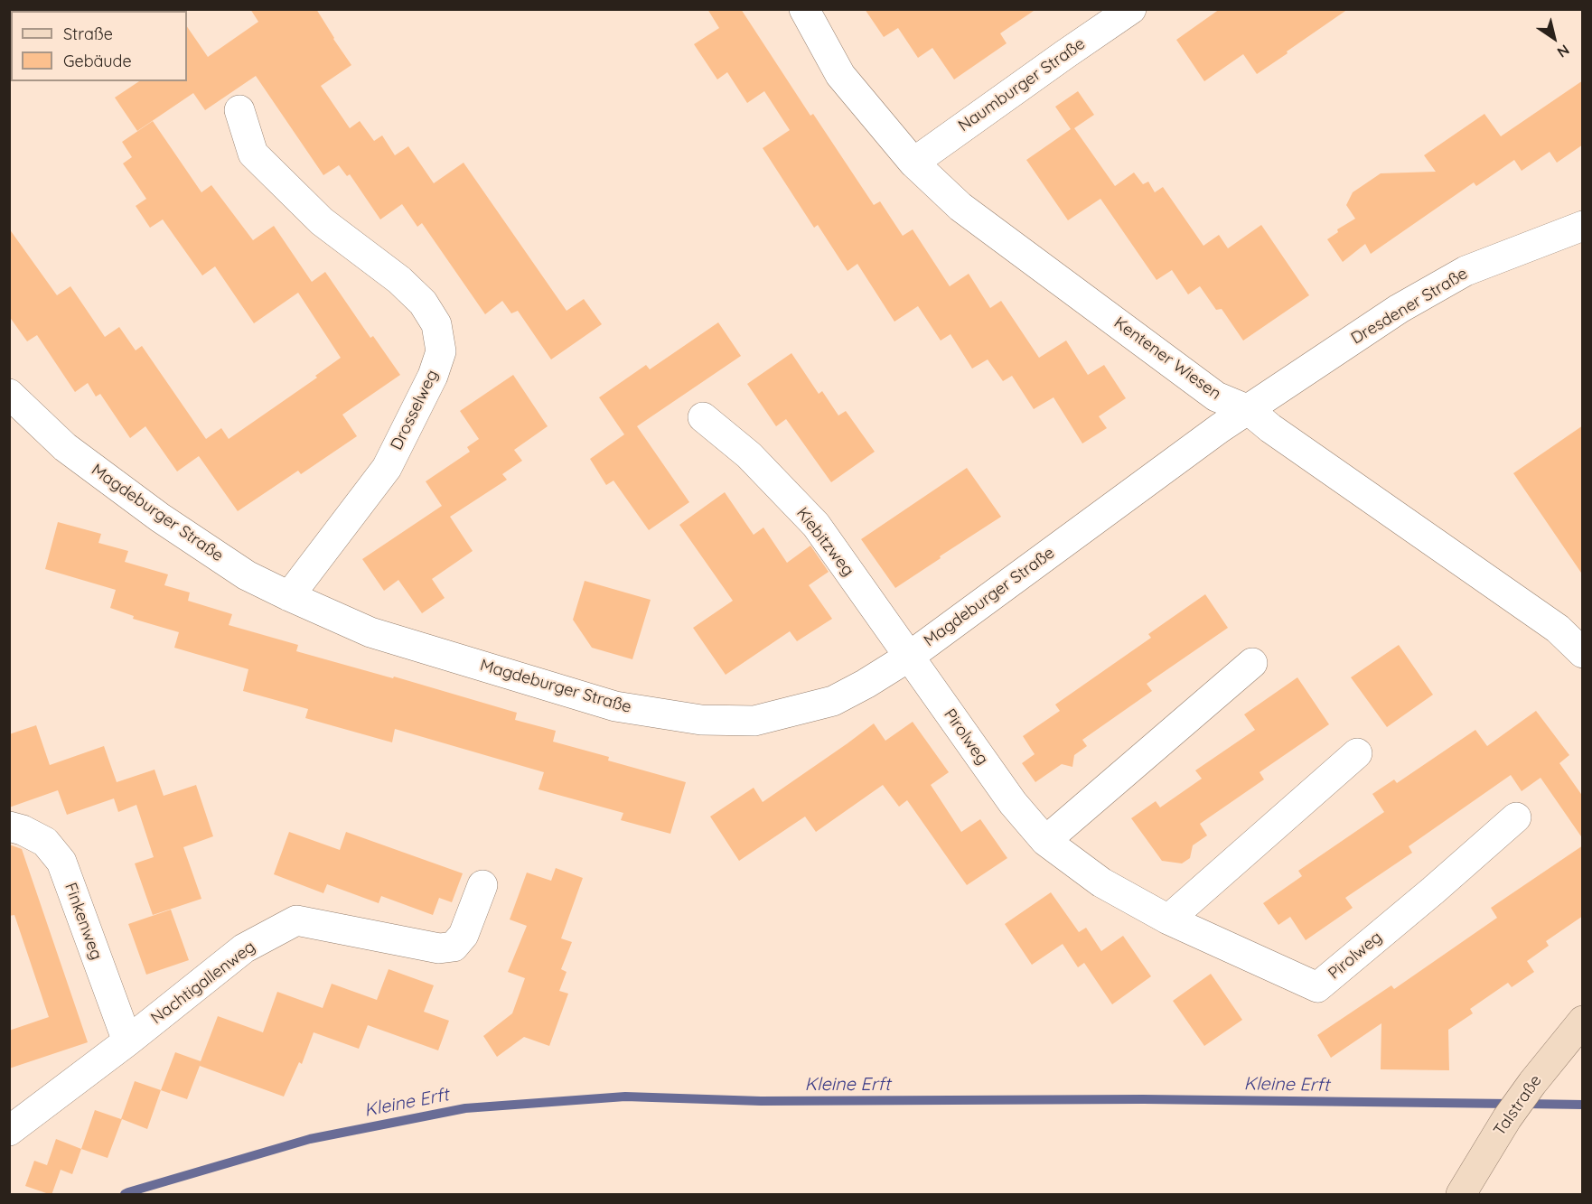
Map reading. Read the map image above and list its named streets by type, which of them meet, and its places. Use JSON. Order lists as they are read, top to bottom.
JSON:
{
  "streets": {
    "street": [
      "Naumburger Straße",
      "Dresdener Straße",
      "Kentener Wiesen",
      "Drosselweg",
      "Magdeburger Straße",
      "Kiebitzweg",
      "Pirolweg",
      "Finkenweg",
      "Nachtigallenweg",
      "Talstraße"
    ]
  },
  "crossings": [
    ["Naumburger Straße", "Kentener Wiesen"],
    ["Dresdener Straße", "Kentener Wiesen"],
    ["Dresdener Straße", "Magdeburger Straße"],
    ["Kentener Wiesen", "Magdeburger Straße"],
    ["Drosselweg", "Magdeburger Straße"],
    ["Magdeburger Straße", "Kiebitzweg"],
    ["Magdeburger Straße", "Pirolweg"],
    ["Kiebitzweg", "Pirolweg"],
    ["Finkenweg", "Nachtigallenweg"]
  ],
  "water": ["Kleine Erft"],
  "legend": ["Straße", "Gebäude"],
  "north": "bottom right"
}
